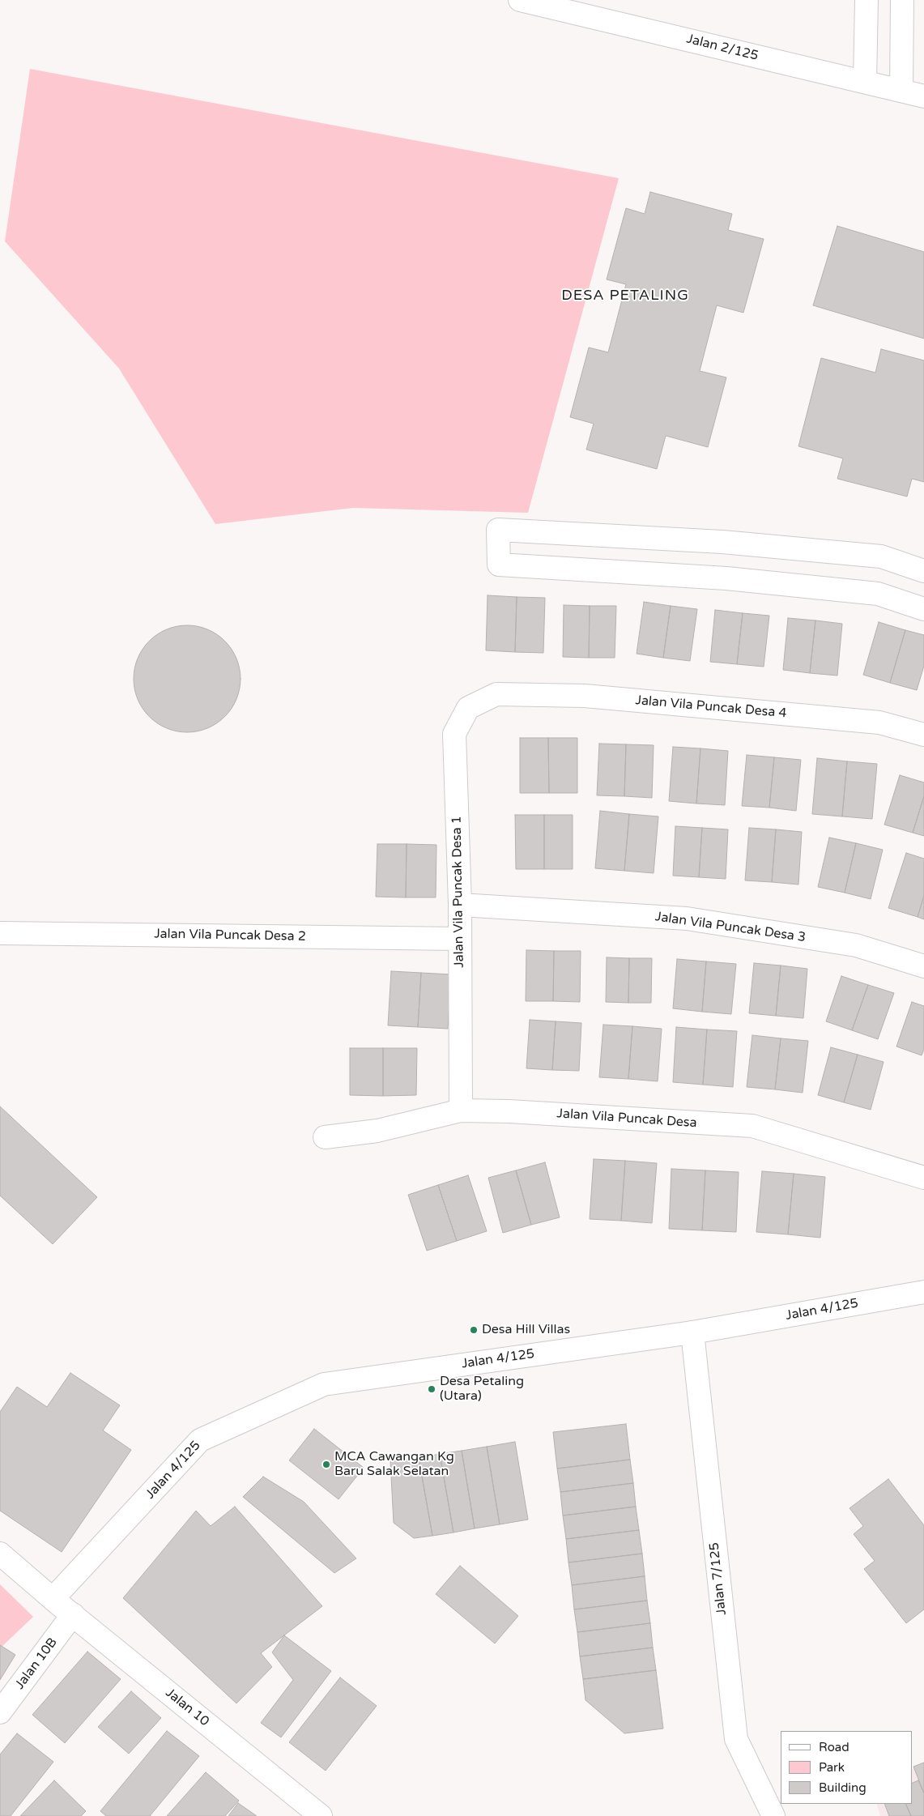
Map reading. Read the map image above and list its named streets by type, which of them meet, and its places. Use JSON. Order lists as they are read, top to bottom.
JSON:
{
  "streets": {
    "street": [
      "Jalan 2/125",
      "Jalan Vila Puncak Desa 4",
      "Jalan Vila Puncak Desa 1",
      "Jalan Vila Puncak Desa 3",
      "Jalan Vila Puncak Desa 2",
      "Jalan Vila Puncak Desa",
      "Jalan 4/125",
      "Jalan 7/125",
      "Jalan 10B",
      "Jalan 10"
    ]
  },
  "crossings": [
    ["Jalan Vila Puncak Desa 4", "Jalan Vila Puncak Desa 1"],
    ["Jalan Vila Puncak Desa 1", "Jalan Vila Puncak Desa 3"],
    ["Jalan Vila Puncak Desa 1", "Jalan Vila Puncak Desa 2"],
    ["Jalan Vila Puncak Desa 1", "Jalan Vila Puncak Desa"],
    ["Jalan 4/125", "Jalan 7/125"],
    ["Jalan 4/125", "Jalan 10"],
    ["Jalan 10B", "Jalan 10"]
  ],
  "districts": ["DESA PETALING"],
  "places": ["Desa Hill Villas", "Desa Petaling (Utara)", "MCA Cawangan Kg Baru Salak Selatan"],
  "legend": ["Road", "Park", "Building"]
}
